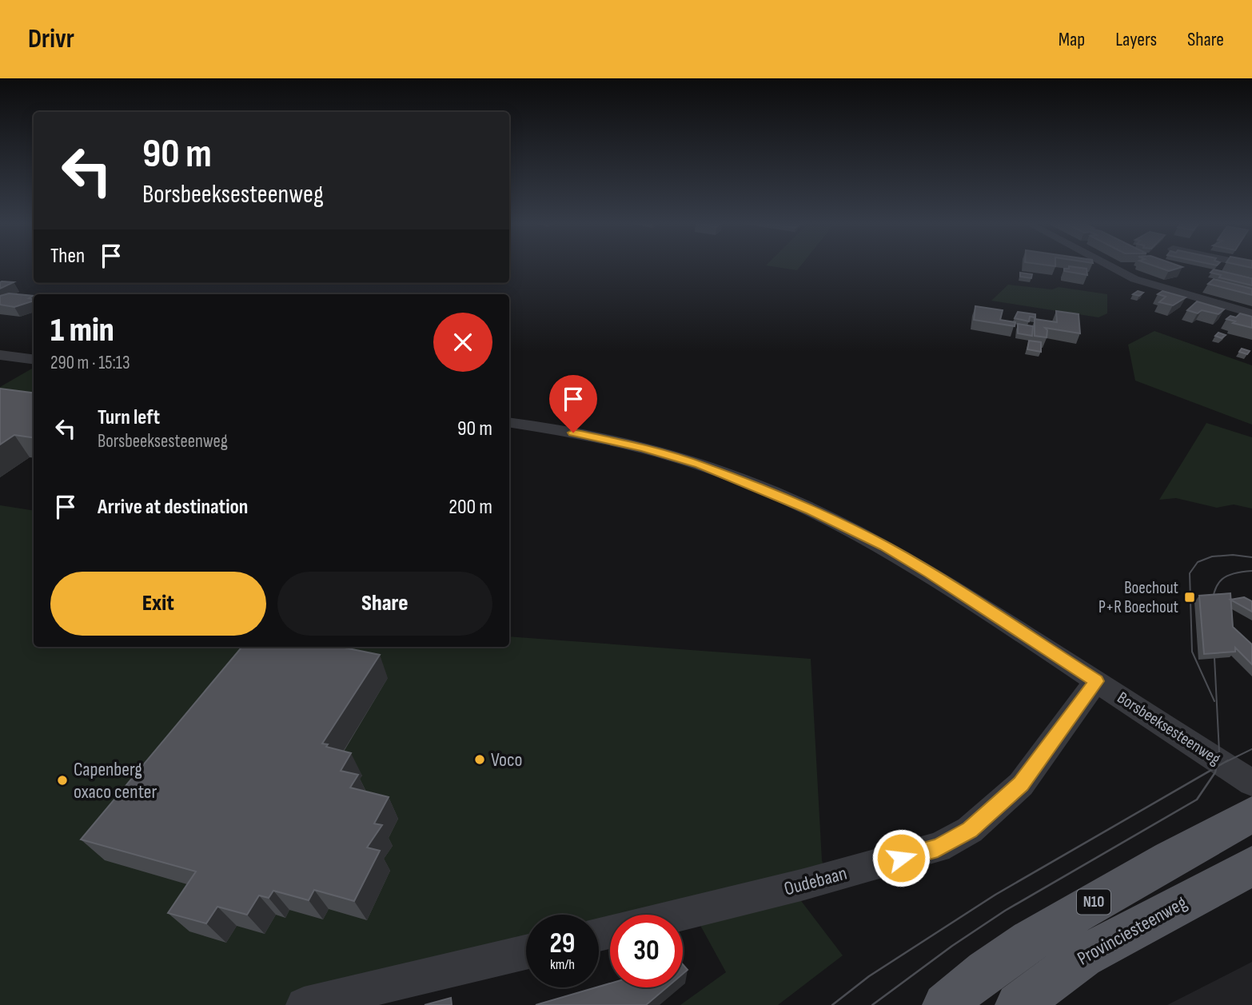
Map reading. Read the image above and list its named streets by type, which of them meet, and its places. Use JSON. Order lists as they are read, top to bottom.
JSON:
{
  "streets": {
    "main road": ["N10", "Provinciesteenweg"],
    "street": ["Borsbeeksesteenweg", "Oudebaan"]
  },
  "crossings": [
    ["Borsbeeksesteenweg", "Oudebaan"]
  ],
  "places": {
    "transit": ["Boechout P+R Boechout"],
    "other": ["Voco", "Capenberg oxaco center"]
  },
  "page": {
    "header": "Drivr",
    "nav": ["Map", "Layers", "Share"],
    "turn": ["90 m", "Borsbeeksesteenweg"],
    "then": "Then",
    "heading": ["1 min", "290 m · 15:13"],
    "list": [
      {
        "name": "Turn left",
        "note": "Borsbeeksesteenweg",
        "value": "90 m"
      },
      {
        "name": "Arrive at destination",
        "value": "200 m"
      }
    ],
    "buttons": ["Exit", "Share"],
    "speed": "29 km/h",
    "limit": "30"
  }
}
